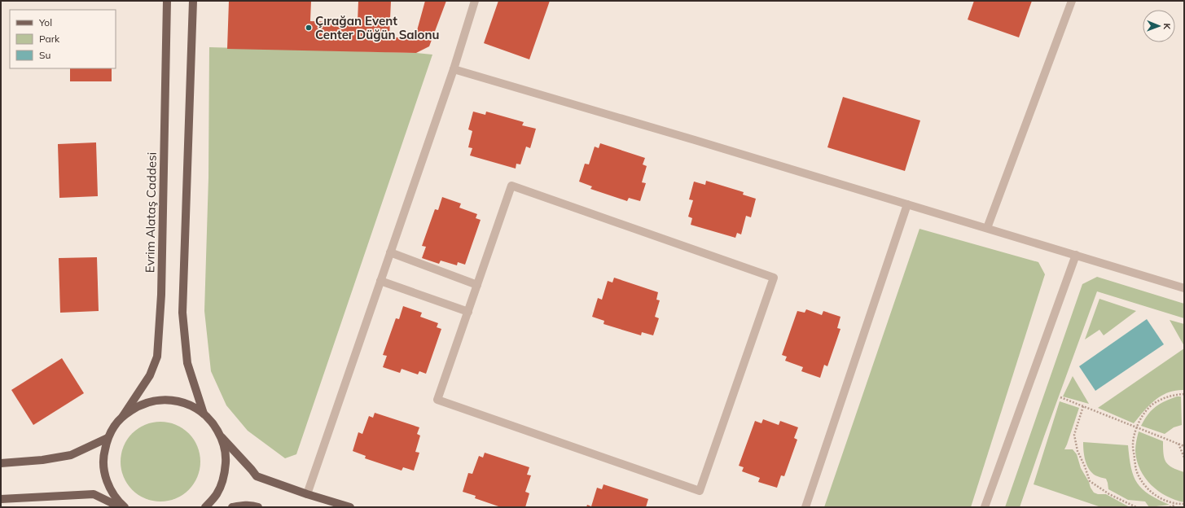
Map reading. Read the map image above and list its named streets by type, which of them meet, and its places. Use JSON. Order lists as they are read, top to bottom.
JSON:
{
  "streets": {
    "main road": ["Evrim Alataş Caddesi"]
  },
  "places": ["Çırağan Event Center Düğün Salonu"],
  "legend": ["Yol", "Park", "Su"],
  "north": "right"
}
